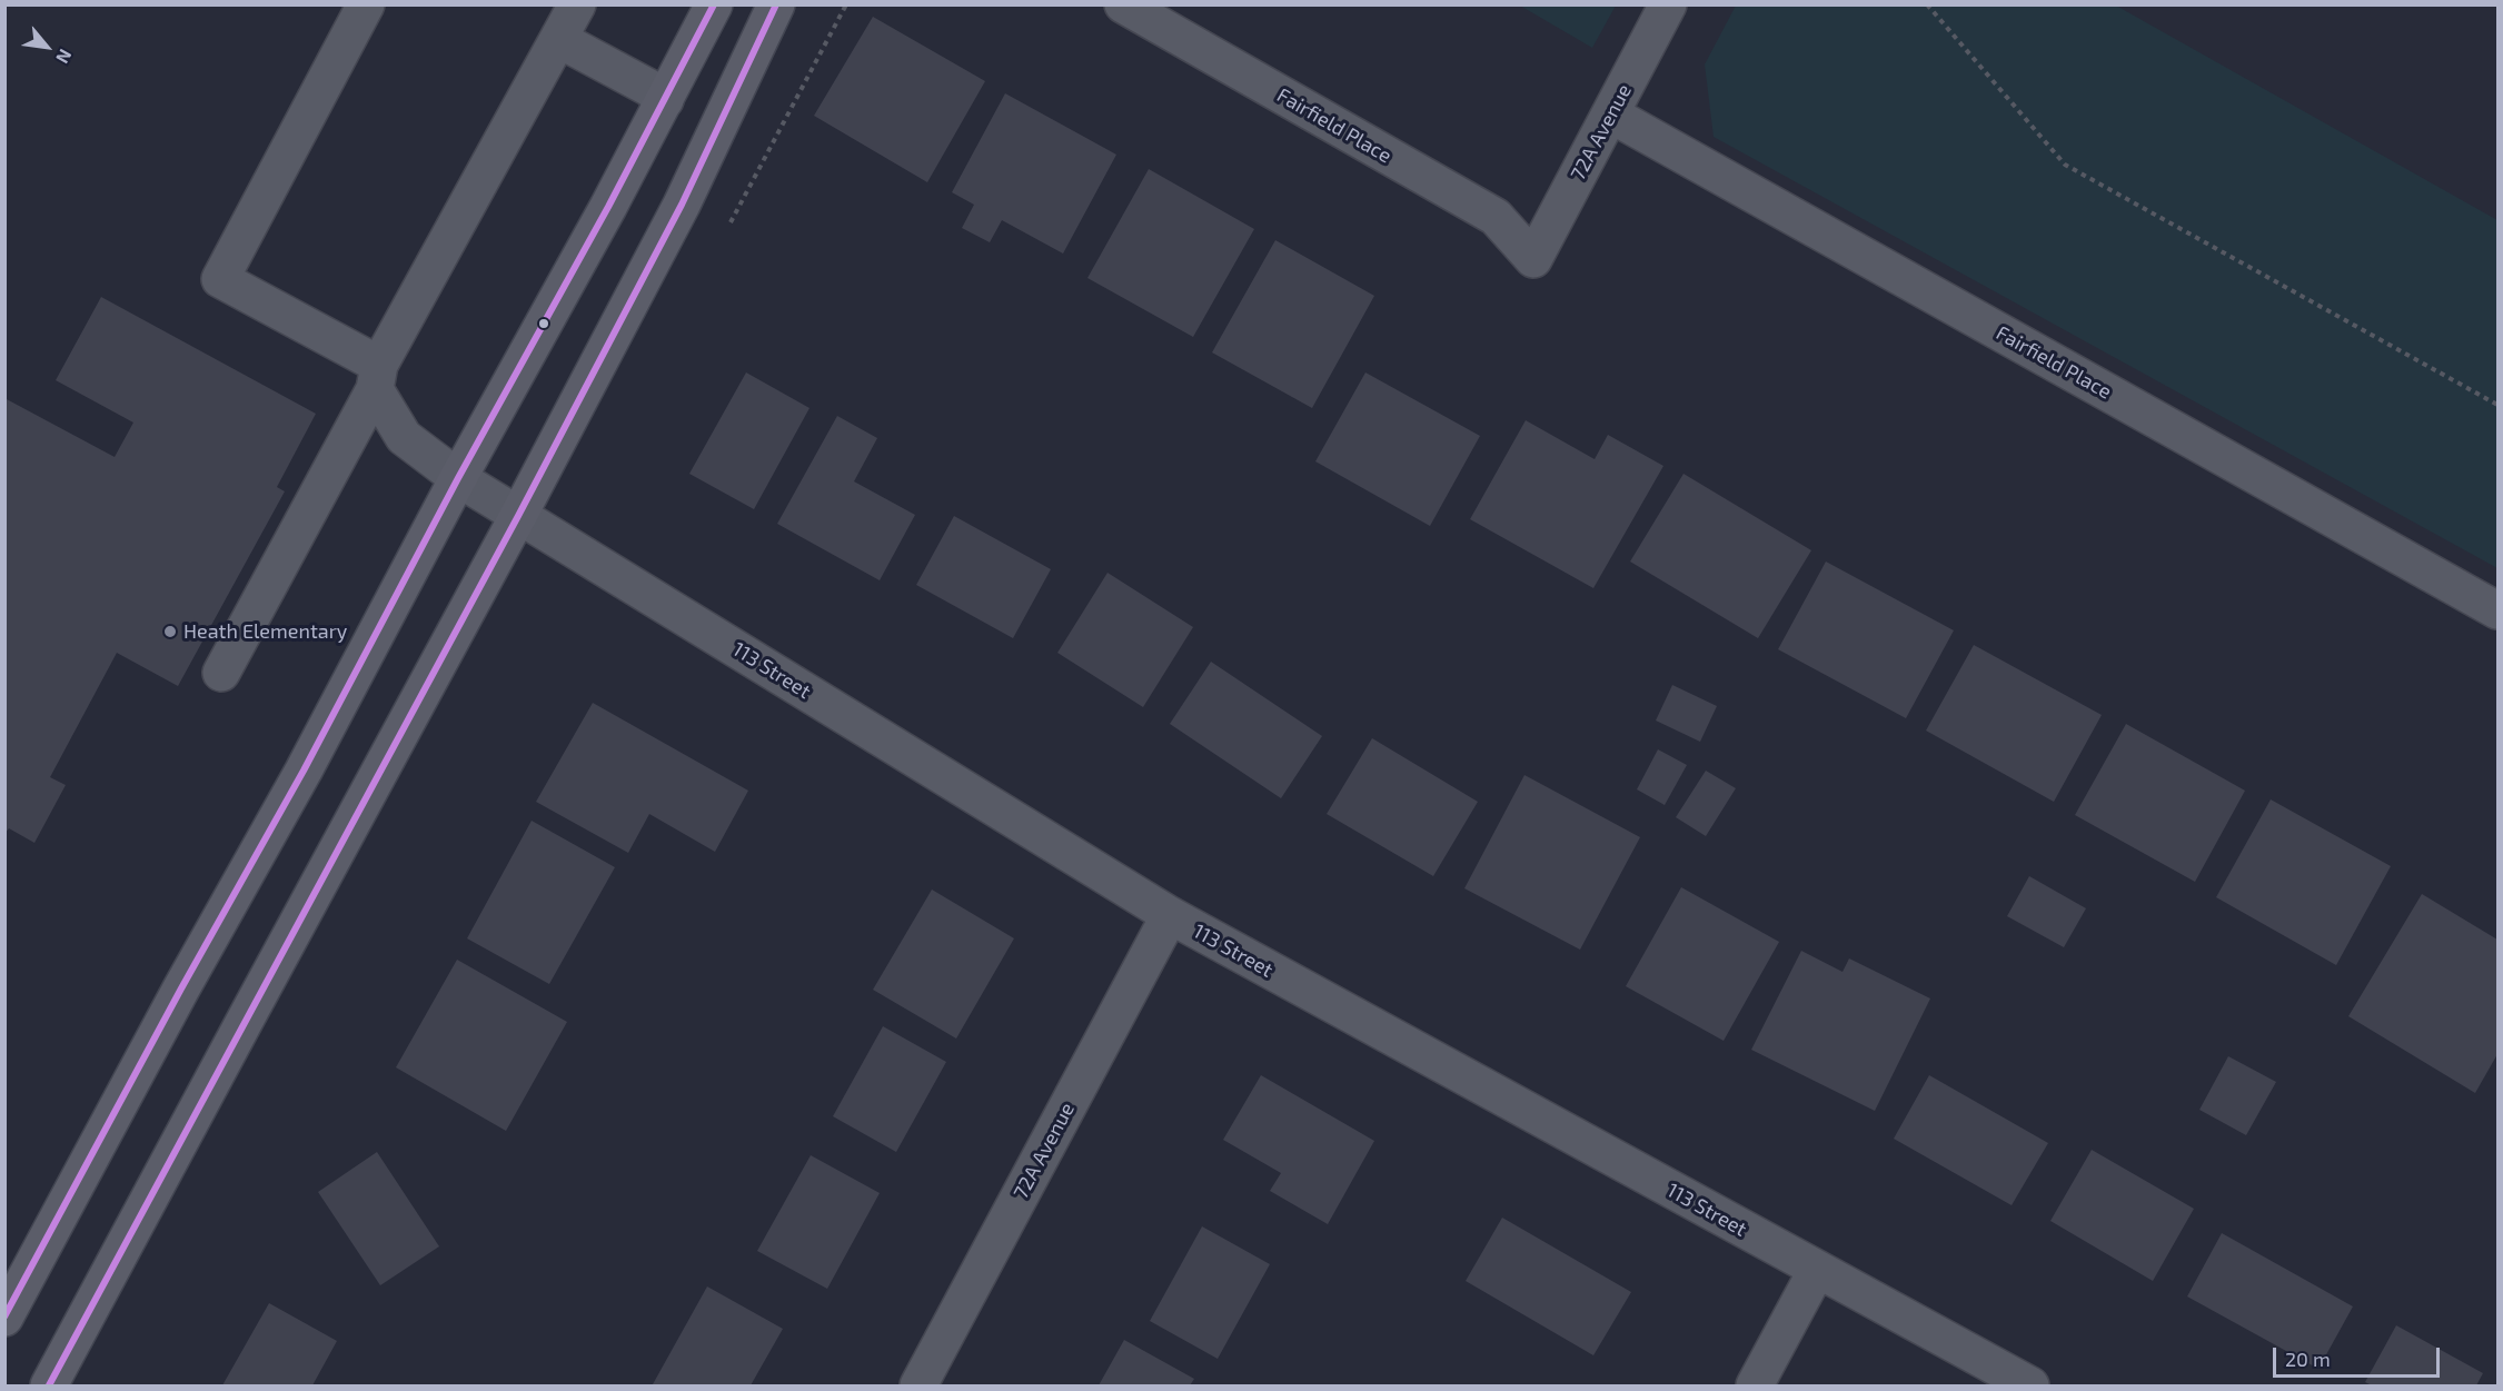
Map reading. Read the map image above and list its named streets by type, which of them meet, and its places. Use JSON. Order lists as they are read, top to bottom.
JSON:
{
  "streets": {
    "street": ["Fairfield Place", "72A Avenue", "113 Street"]
  },
  "crossings": [
    ["Fairfield Place", "72A Avenue"],
    ["72A Avenue", "113 Street"]
  ],
  "places": ["Heath Elementary"],
  "scale_bar": "20 m",
  "north": "bottom right"
}
